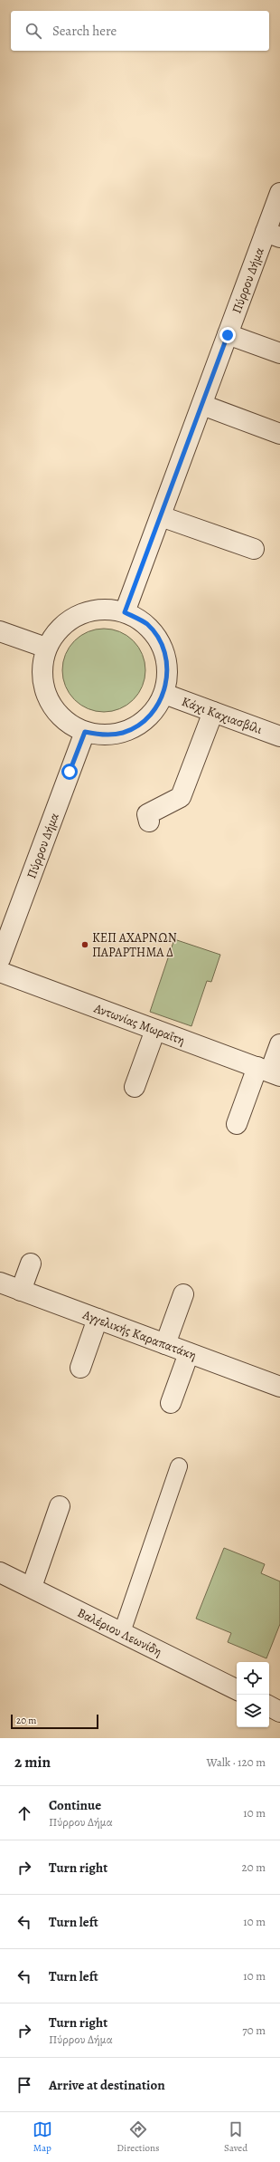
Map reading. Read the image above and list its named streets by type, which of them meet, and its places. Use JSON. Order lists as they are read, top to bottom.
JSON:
{
  "streets": {
    "street": [
      "Πύρρου Δήμα",
      "Κάχι Καχιασβίλι",
      "Αντωνίας Μωραΐτη",
      "Αγγελικής Καραπατάκη",
      "Βαλέριου Λεωνίδη"
    ]
  },
  "crossings": [
    ["Πύρρου Δήμα", "Κάχι Καχιασβίλι"]
  ],
  "places": ["ΚΕΠ ΑΧΑΡΝΩΝ ΠΑΡΑΡΤΗΜΑ Δ"],
  "scale_bar": "20 m",
  "page": {
    "search": "Search here",
    "scale": "20 m",
    "heading": ["2 min", "Walk · 120 m"],
    "list": [
      ["Continue", "Πύρρου Δήμα", "10 m"],
      ["Turn right", "20 m"],
      ["Turn left", "10 m"],
      ["Turn left", "10 m"],
      ["Turn right", "Πύρρου Δήμα", "70 m"],
      "Arrive at destination"
    ],
    "nav": ["Map", "Directions", "Saved"]
  }
}
